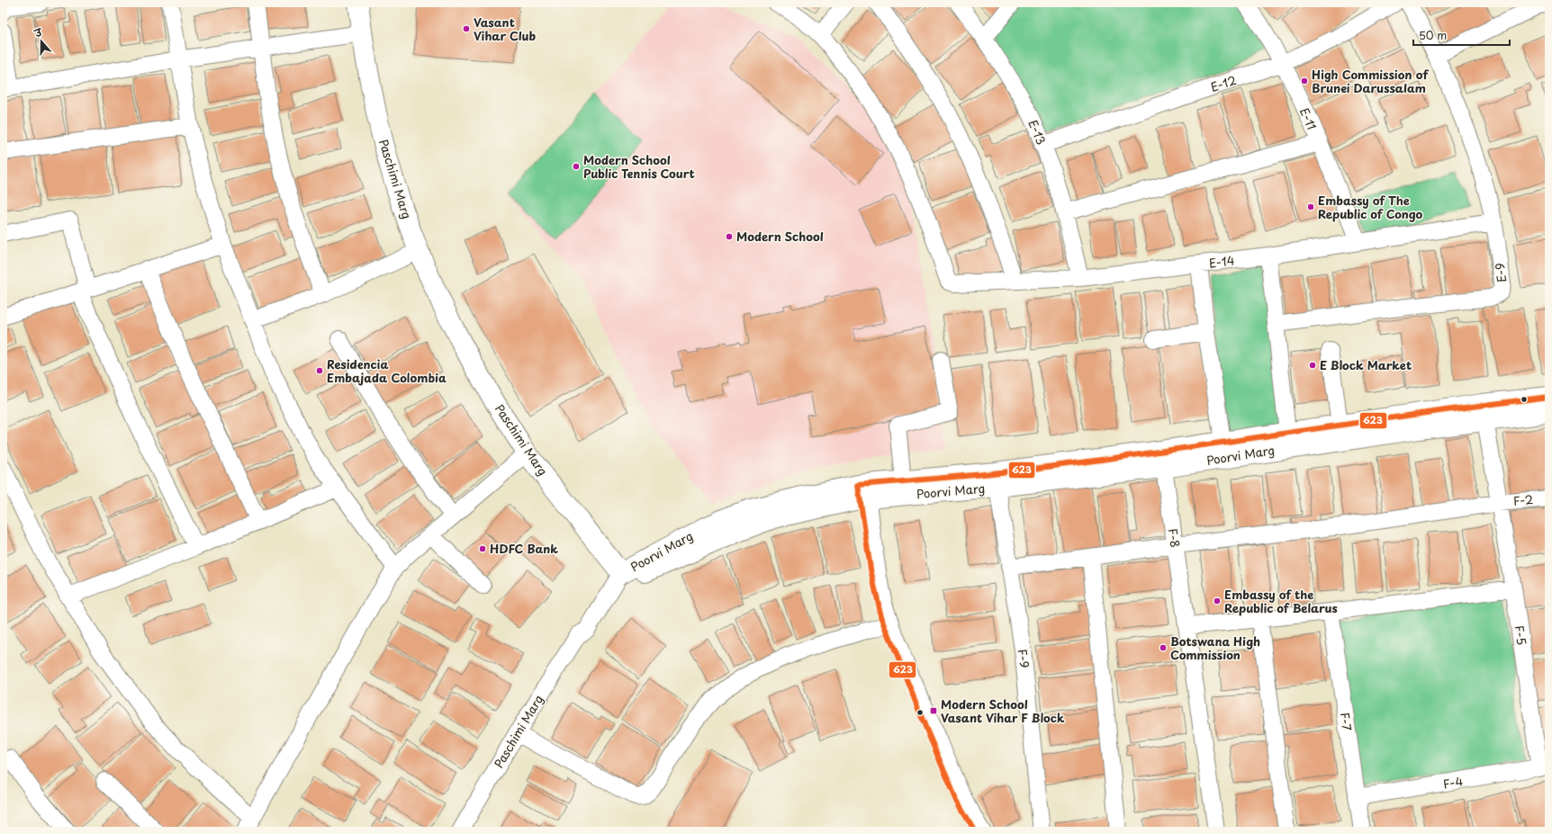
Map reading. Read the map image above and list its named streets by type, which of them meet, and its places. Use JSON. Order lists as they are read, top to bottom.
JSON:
{
  "streets": {
    "main road": ["Paschimi Marg", "Poorvi Marg"],
    "street": [
      "E-12",
      "E-11",
      "E-13",
      "E-14",
      "E-9",
      "F-2",
      "F-8",
      "F-5",
      "F-9",
      "F-7",
      "F-4"
    ]
  },
  "crossings": [
    ["E-12", "E-11"],
    ["E-12", "E-13"],
    ["E-11", "E-14"],
    ["E-13", "E-14"],
    ["Paschimi Marg", "Poorvi Marg"],
    ["E-14", "E-9"],
    ["Poorvi Marg", "F-8"],
    ["Poorvi Marg", "F-5"],
    ["Poorvi Marg", "F-9"],
    ["F-2", "F-8"],
    ["F-2", "F-5"],
    ["F-2", "F-9"],
    ["F-5", "F-4"],
    ["F-7", "F-4"]
  ],
  "places": {
    "other": [
      "Vasant Vihar Club",
      "High Commission of Brunei Darussalam",
      "Modern School Public Tennis Court",
      "Embassy of The Republic of Congo",
      "Modern School",
      "E Block Market",
      "Residencia Embajada Colombia",
      "HDFC Bank",
      "Embassy of the Republic of Belarus",
      "Botswana High Commission"
    ],
    "transit": ["Modern School Vasant Vihar F Block"]
  },
  "lines": ["transit line 623"],
  "scale_bar": "50 m",
  "north": "top"
}
